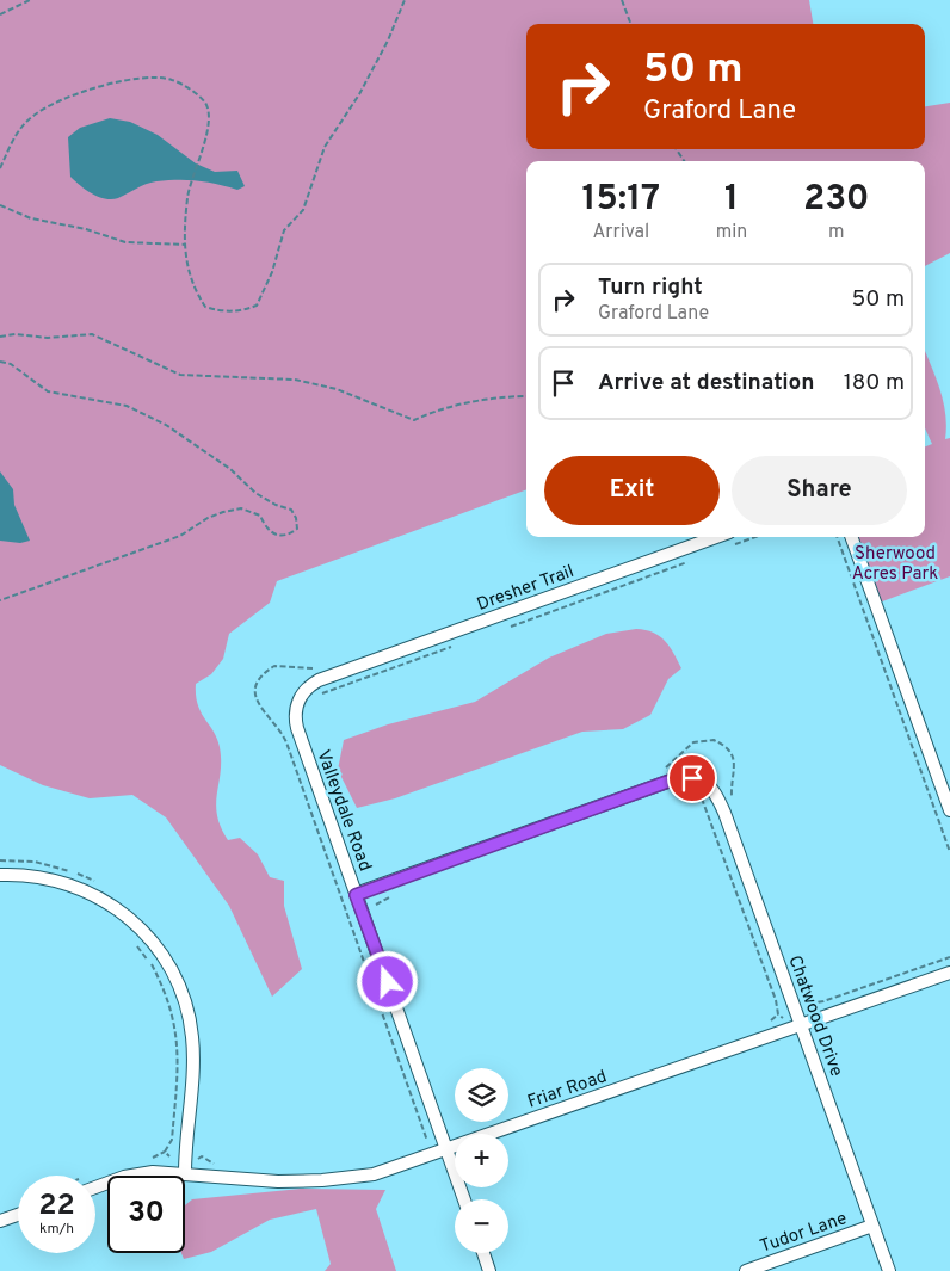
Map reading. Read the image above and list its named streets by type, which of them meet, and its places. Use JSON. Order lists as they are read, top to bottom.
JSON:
{
  "streets": {
    "street": [
      "Dresher Trail",
      "Valleydale Road",
      "Chatwood Drive",
      "Friar Road",
      "Tudor Lane"
    ]
  },
  "crossings": [
    ["Dresher Trail", "Valleydale Road"],
    ["Valleydale Road", "Chatwood Drive"],
    ["Valleydale Road", "Friar Road"],
    ["Chatwood Drive", "Friar Road"],
    ["Chatwood Drive", "Tudor Lane"]
  ],
  "parks": ["Sherwood Acres Park"],
  "page": {
    "turn": ["50 m", "Graford Lane"],
    "eta": [
      "15:17",
      "Arrival",
      "1",
      "min",
      "230",
      "m"
    ],
    "list": [
      {
        "name": "Turn right",
        "note": "Graford Lane",
        "value": "50 m"
      },
      {
        "name": "Arrive at destination",
        "value": "180 m"
      }
    ],
    "buttons": ["Exit", "Share"],
    "map_buttons": ["+", "−"],
    "speed": "22 km/h",
    "limit": "30"
  }
}
